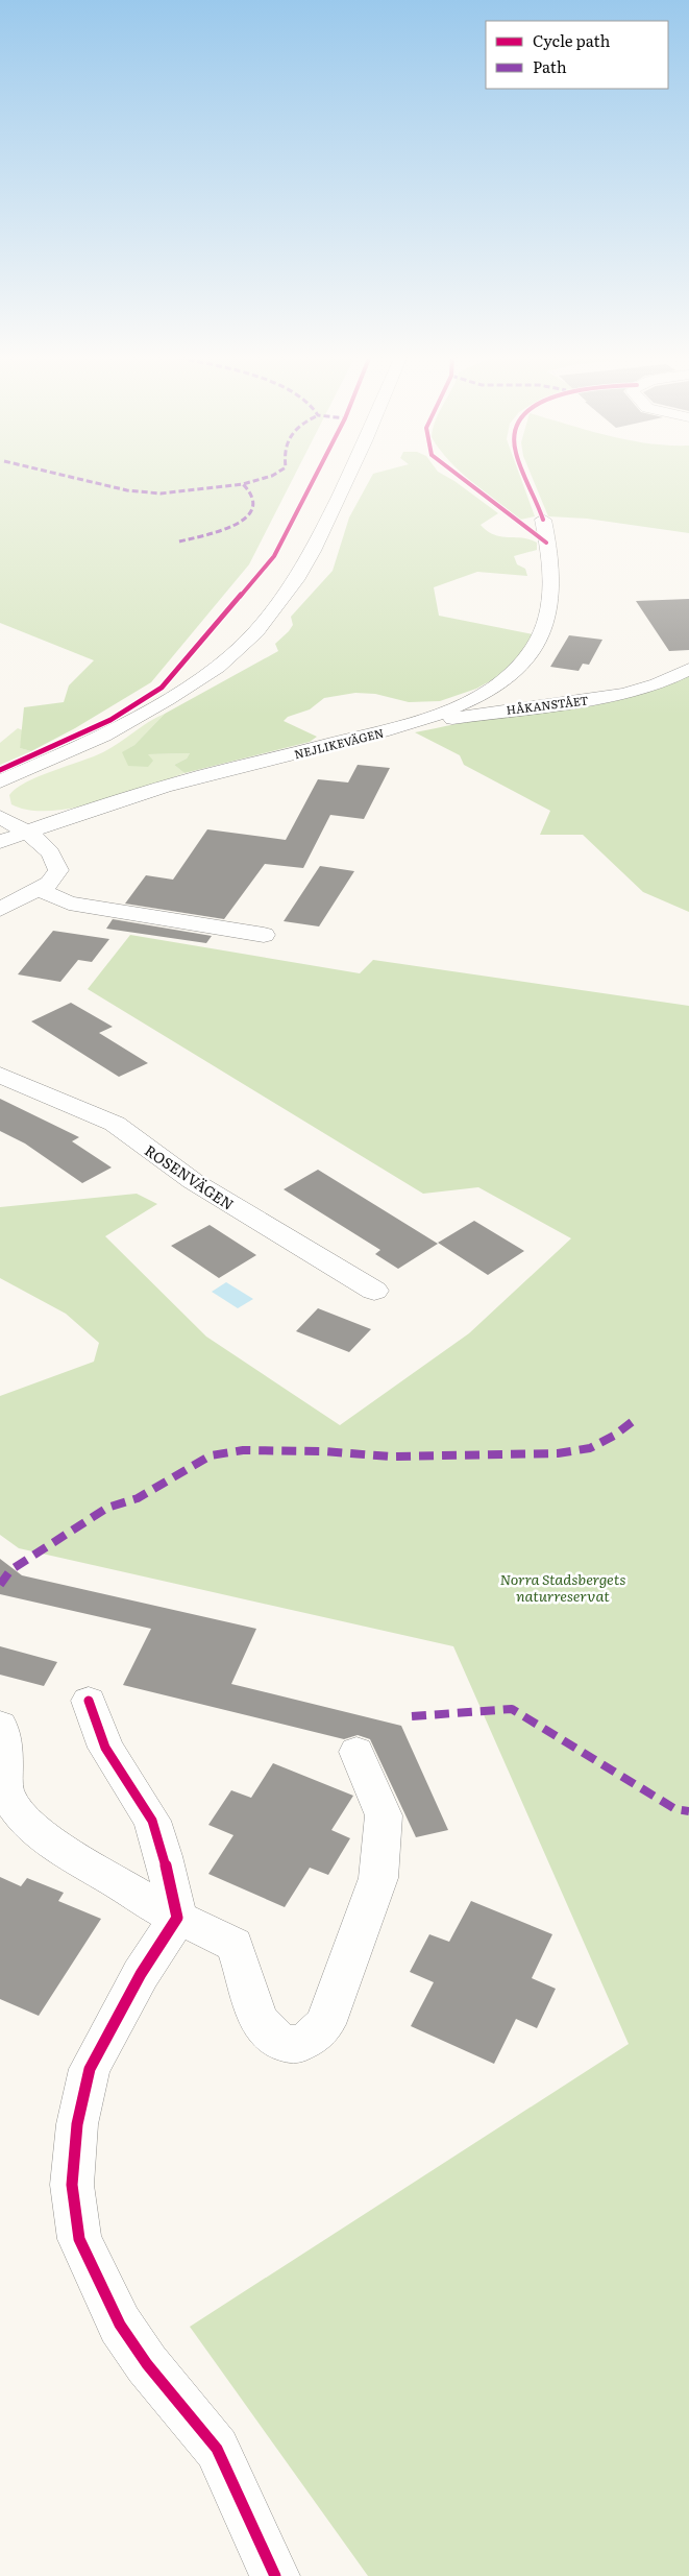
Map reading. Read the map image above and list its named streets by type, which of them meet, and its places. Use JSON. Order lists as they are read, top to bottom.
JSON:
{
  "streets": {
    "street": ["HÅKANSTÅET", "NEJLIKEVÄGEN", "ROSENVÄGEN"]
  },
  "crossings": [
    ["HÅKANSTÅET", "NEJLIKEVÄGEN"]
  ],
  "parks": ["Norra Stadsbergets naturreservat"],
  "legend": ["Cycle path", "Path"]
}
